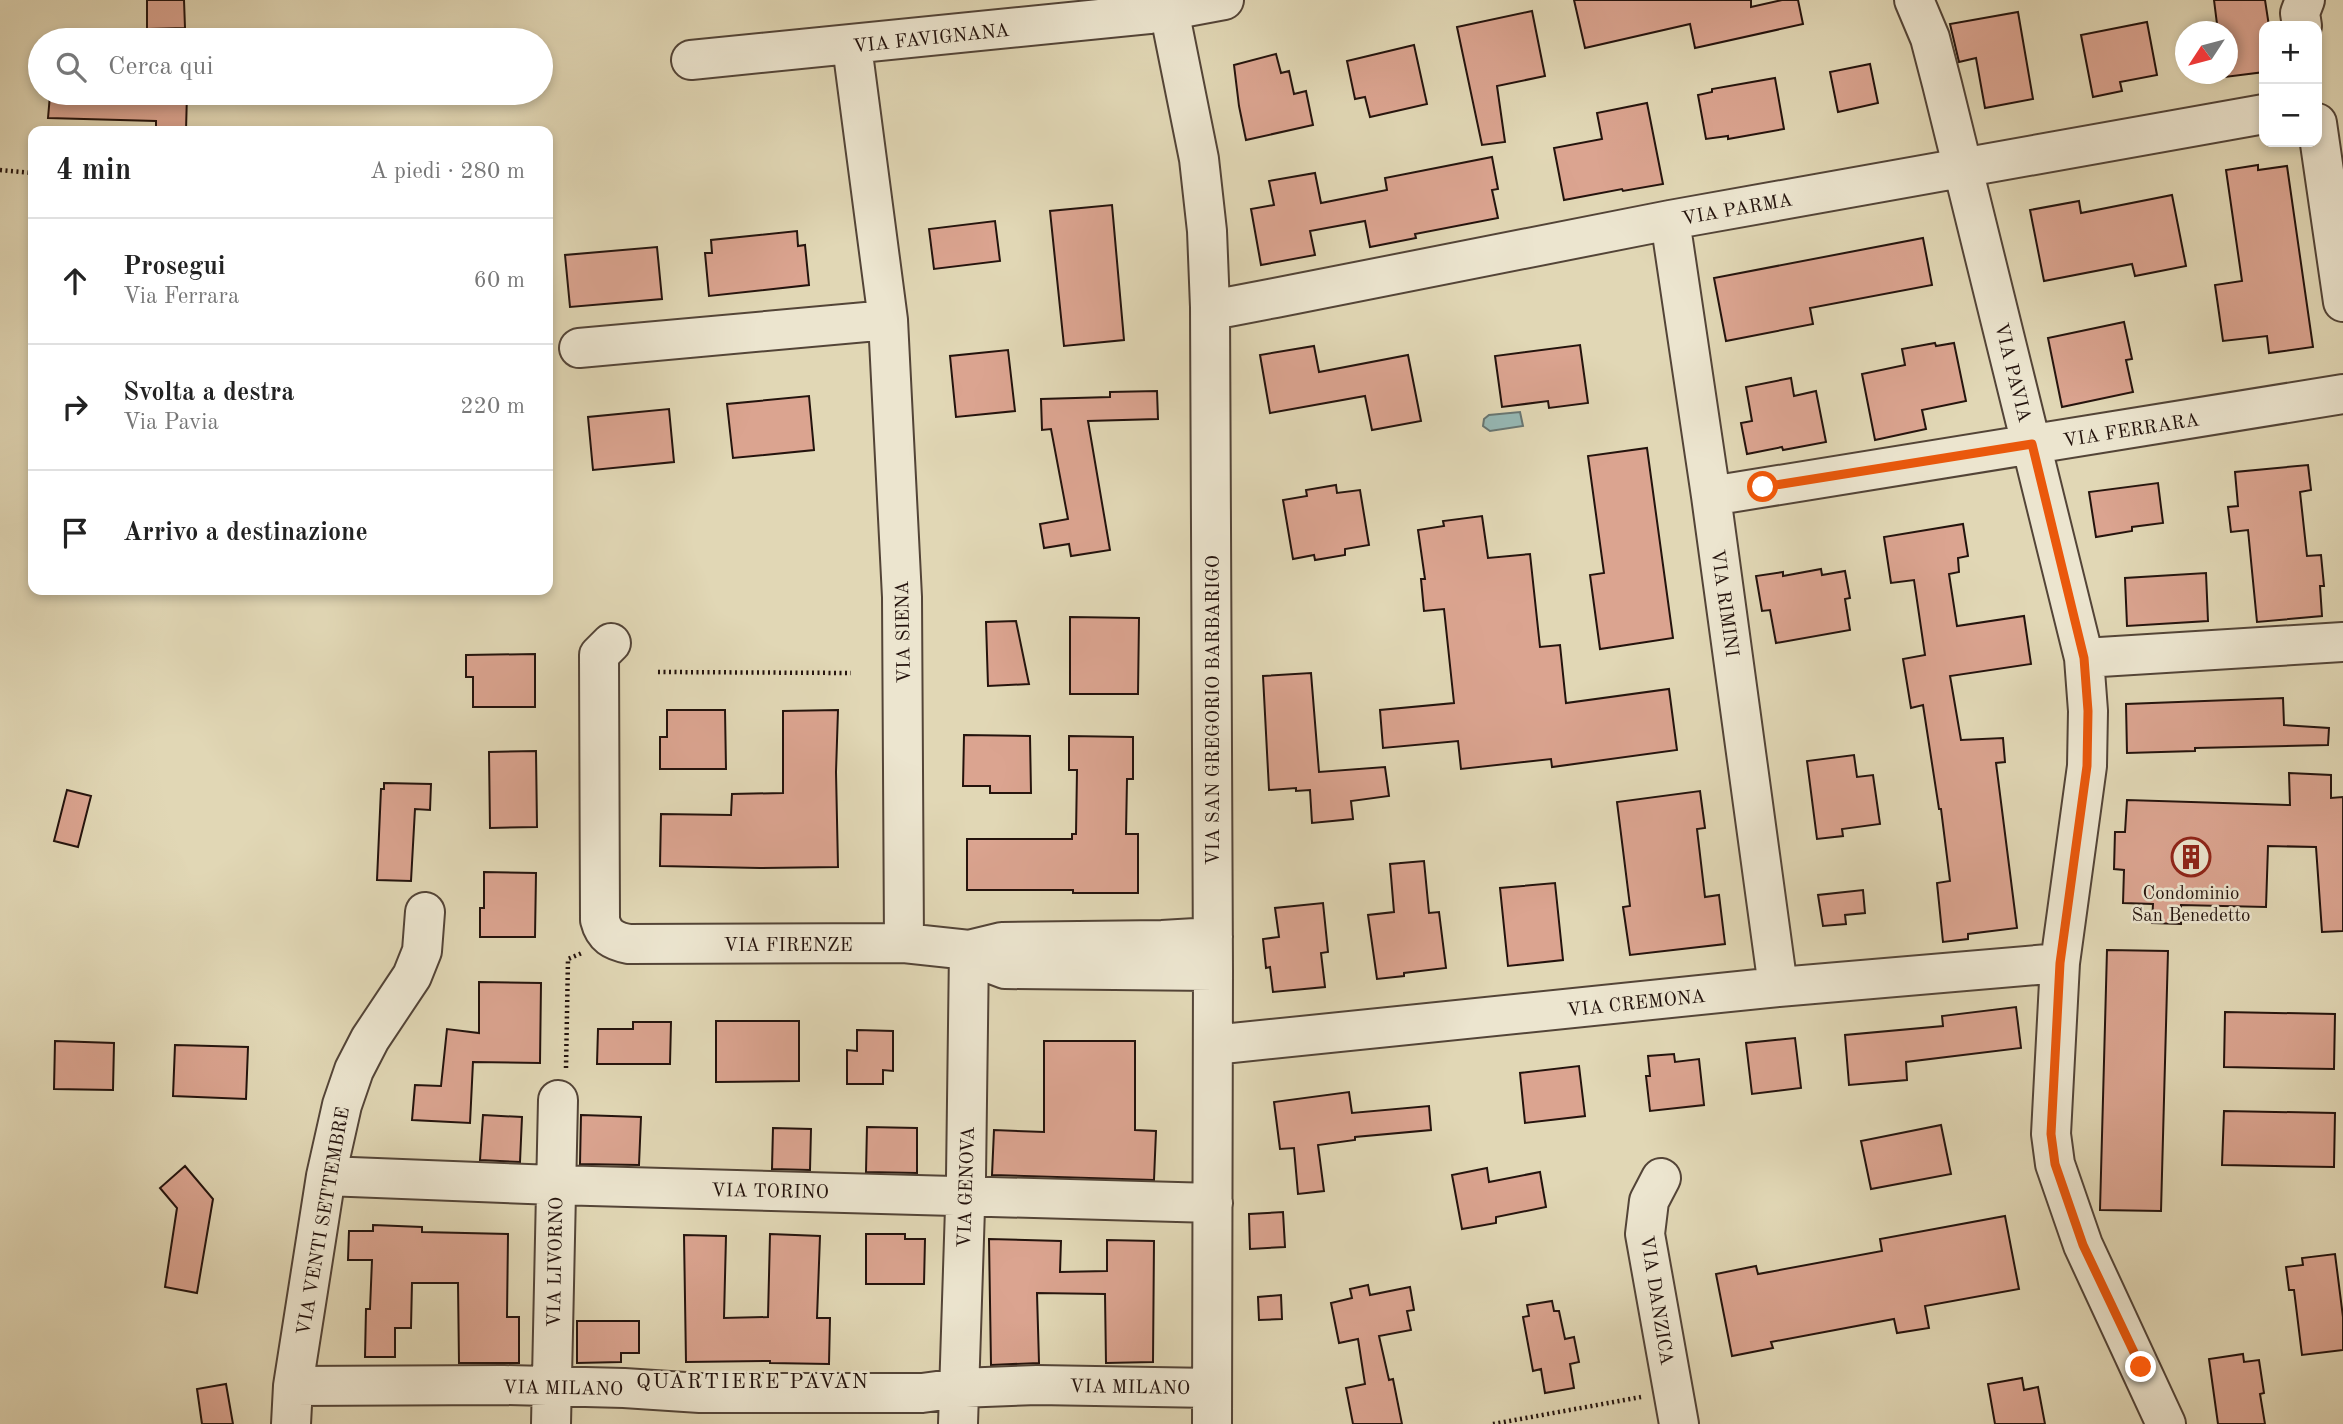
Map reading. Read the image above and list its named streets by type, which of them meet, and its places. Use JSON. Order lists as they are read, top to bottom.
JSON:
{
  "streets": {
    "street": [
      "VIA FAVIGNANA",
      "VIA PARMA",
      "VIA PAVIA",
      "VIA FERRARA",
      "VIA RIMINI",
      "VIA SIENA",
      "VIA SAN GREGORIO BARBARIGO",
      "VIA FIRENZE",
      "VIA CREMONA",
      "VIA GENOVA",
      "VIA TORINO",
      "VIA VENTI SETTEMBRE",
      "VIA LIVORNO",
      "VIA DANZICA",
      "VIA MILANO"
    ]
  },
  "crossings": [
    ["VIA FAVIGNANA", "VIA SIENA"],
    ["VIA FAVIGNANA", "VIA SAN GREGORIO BARBARIGO"],
    ["VIA PARMA", "VIA PAVIA"],
    ["VIA PARMA", "VIA RIMINI"],
    ["VIA PARMA", "VIA SAN GREGORIO BARBARIGO"],
    ["VIA PAVIA", "VIA FERRARA"],
    ["VIA PAVIA", "VIA CREMONA"],
    ["VIA FERRARA", "VIA RIMINI"],
    ["VIA RIMINI", "VIA CREMONA"],
    ["VIA SIENA", "VIA FIRENZE"],
    ["VIA SAN GREGORIO BARBARIGO", "VIA FIRENZE"],
    ["VIA SAN GREGORIO BARBARIGO", "VIA CREMONA"],
    ["VIA SAN GREGORIO BARBARIGO", "VIA TORINO"],
    ["VIA SAN GREGORIO BARBARIGO", "VIA MILANO"],
    ["VIA FIRENZE", "VIA GENOVA"],
    ["VIA GENOVA", "VIA TORINO"],
    ["VIA GENOVA", "VIA MILANO"],
    ["VIA TORINO", "VIA VENTI SETTEMBRE"],
    ["VIA TORINO", "VIA LIVORNO"],
    ["VIA VENTI SETTEMBRE", "VIA MILANO"],
    ["VIA LIVORNO", "VIA MILANO"]
  ],
  "districts": ["QUARTIERE PAVAN"],
  "places": {
    "building": ["Condominio San Benedetto"]
  },
  "north": "bottom left",
  "page": {
    "map_buttons": ["+", "−"],
    "search": "Cerca qui",
    "heading": ["4 min", "A piedi · 280 m"],
    "list": [
      ["Prosegui", "Via Ferrara", "60 m"],
      ["Svolta a destra", "Via Pavia", "220 m"],
      "Arrivo a destinazione"
    ]
  }
}
